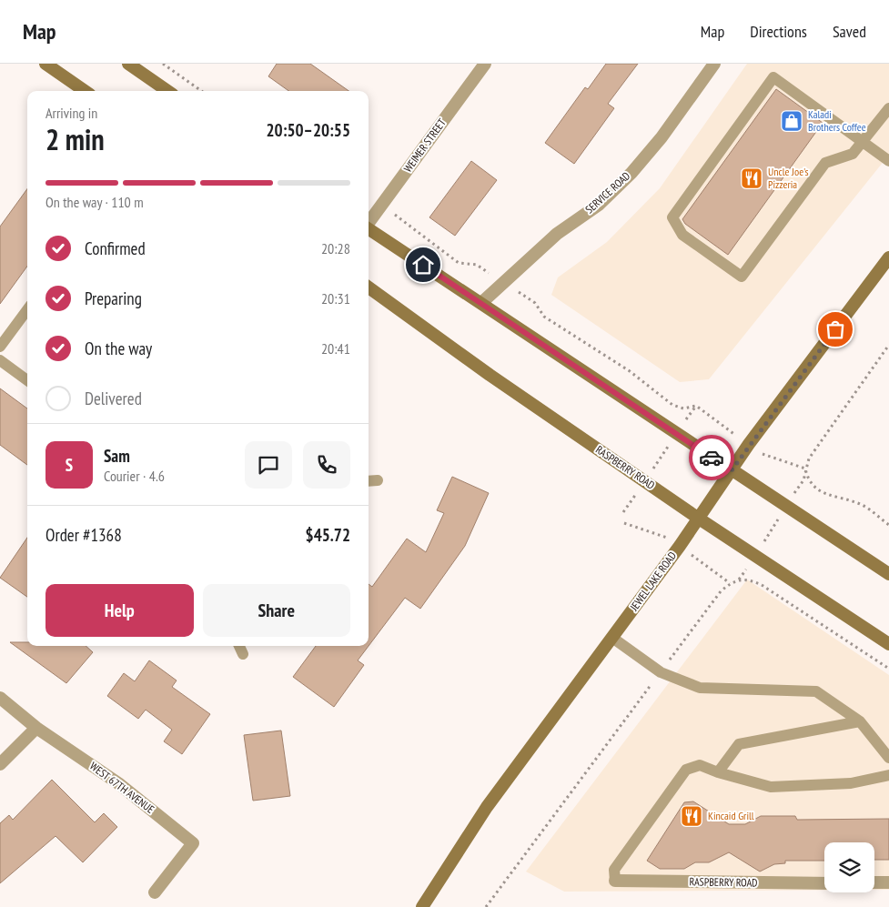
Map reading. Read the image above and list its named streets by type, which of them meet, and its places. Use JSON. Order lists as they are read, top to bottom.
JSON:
{
  "streets": {
    "main road": ["RASPBERRY ROAD", "JEWEL LAKE ROAD"],
    "street": ["WEIMER STREET", "SERVICE ROAD", "WEST 67TH AVENUE"]
  },
  "crossings": [
    ["RASPBERRY ROAD", "JEWEL LAKE ROAD"]
  ],
  "places": {
    "shop": ["Kaladi Brothers Coffee"],
    "restaurant": ["Uncle Joe's Pizzeria", "Kincaid Grill"]
  },
  "page": {
    "header": "Map",
    "nav": ["Map", "Directions", "Saved"],
    "heading": ["2 min", "Arriving in", "20:50–20:55"],
    "panel": [
      "Sam",
      "Courier · 4.6",
      "Order #1368",
      "$45.72"
    ],
    "bar": "On the way · 110 m",
    "list": [
      ["Confirmed", "20:28"],
      ["Preparing", "20:31"],
      ["On the way", "20:41"],
      "Delivered"
    ],
    "round": "S",
    "buttons": ["Help", "Share"]
  }
}
